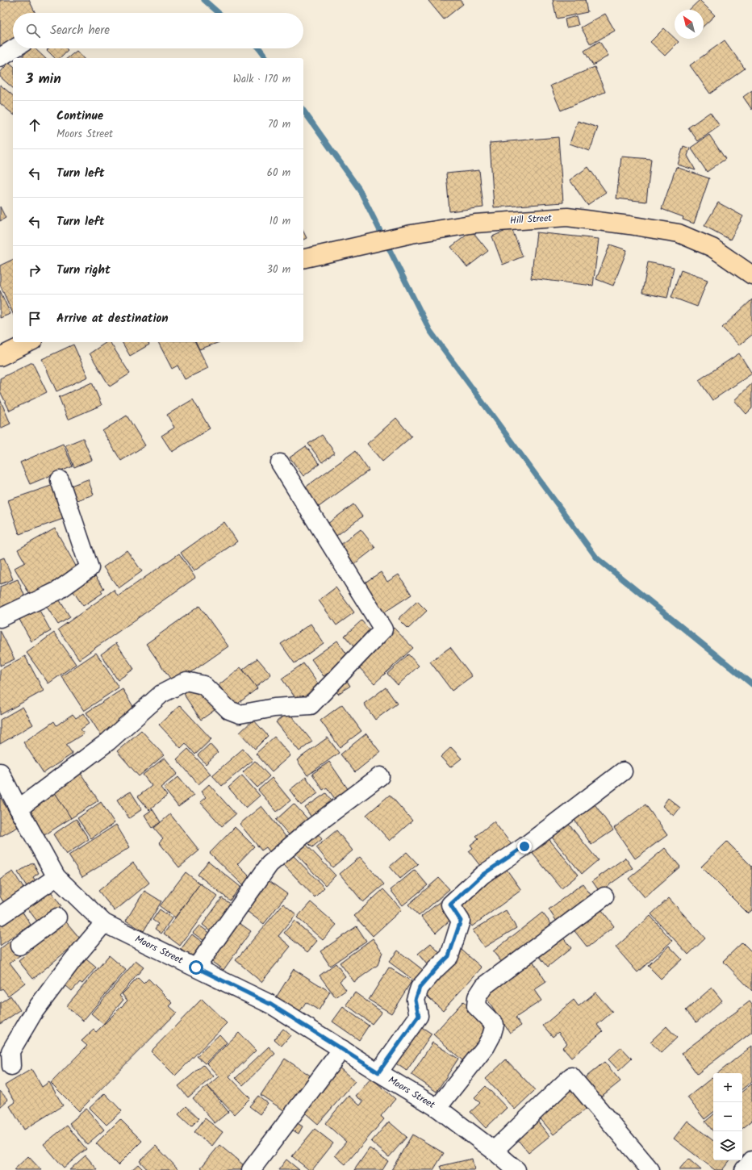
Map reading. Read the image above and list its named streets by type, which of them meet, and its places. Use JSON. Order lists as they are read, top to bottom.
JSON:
{
  "streets": {
    "main road": ["Hill Street"],
    "street": ["Moors Street"]
  },
  "north": "top left",
  "page": {
    "search": "Search here",
    "heading": ["3 min", "Walk · 170 m"],
    "list": [
      ["Continue", "Moors Street", "70 m"],
      ["Turn left", "60 m"],
      ["Turn left", "10 m"],
      ["Turn right", "30 m"],
      "Arrive at destination"
    ],
    "map_buttons": ["+", "−"]
  }
}
